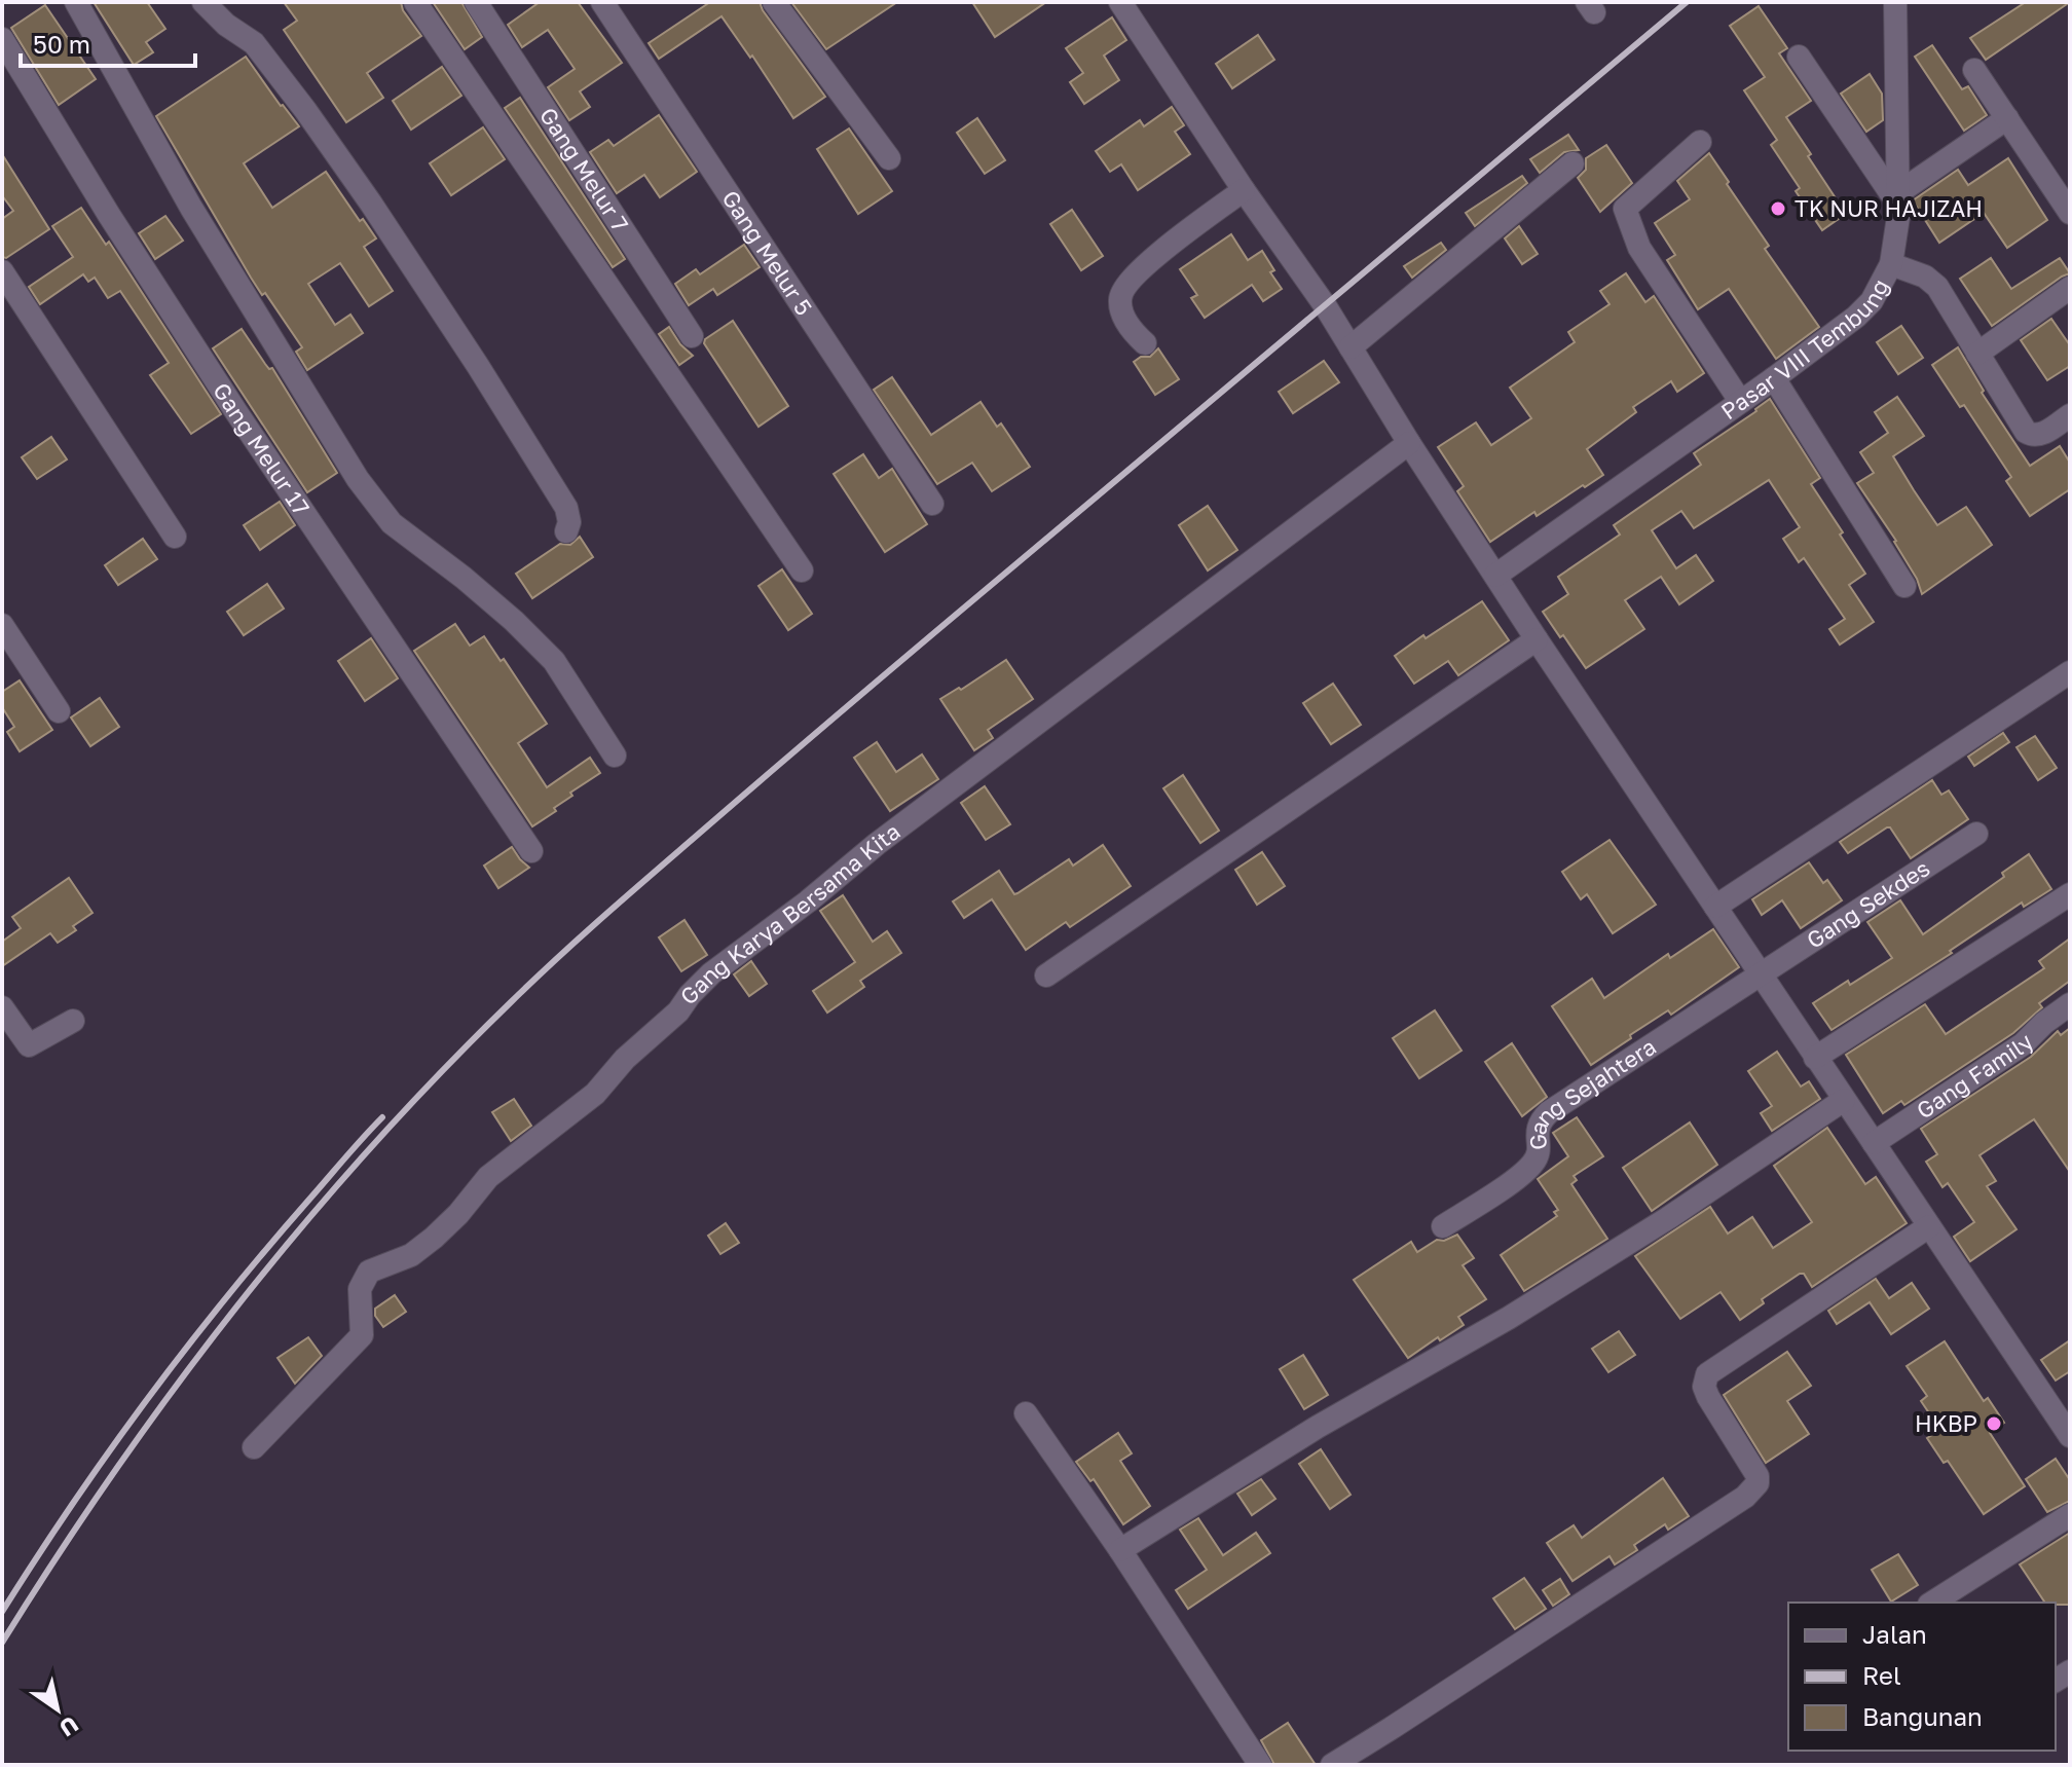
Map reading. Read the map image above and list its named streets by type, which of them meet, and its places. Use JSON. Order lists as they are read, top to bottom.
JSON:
{
  "streets": {
    "street": [
      "Gang Melur 7",
      "Gang Melur 5",
      "Pasar VIII Tembung",
      "Gang Melur 17",
      "Gang Sekdes",
      "Gang Karya Bersama Kita",
      "Gang Family",
      "Gang Sejahtera"
    ]
  },
  "crossings": [
    ["Gang Sekdes", "Gang Sejahtera"]
  ],
  "places": ["TK NUR HAJIZAH", "HKBP"],
  "legend": ["Jalan", "Rel", "Bangunan"],
  "scale_bar": "50 m",
  "north": "bottom right"
}
